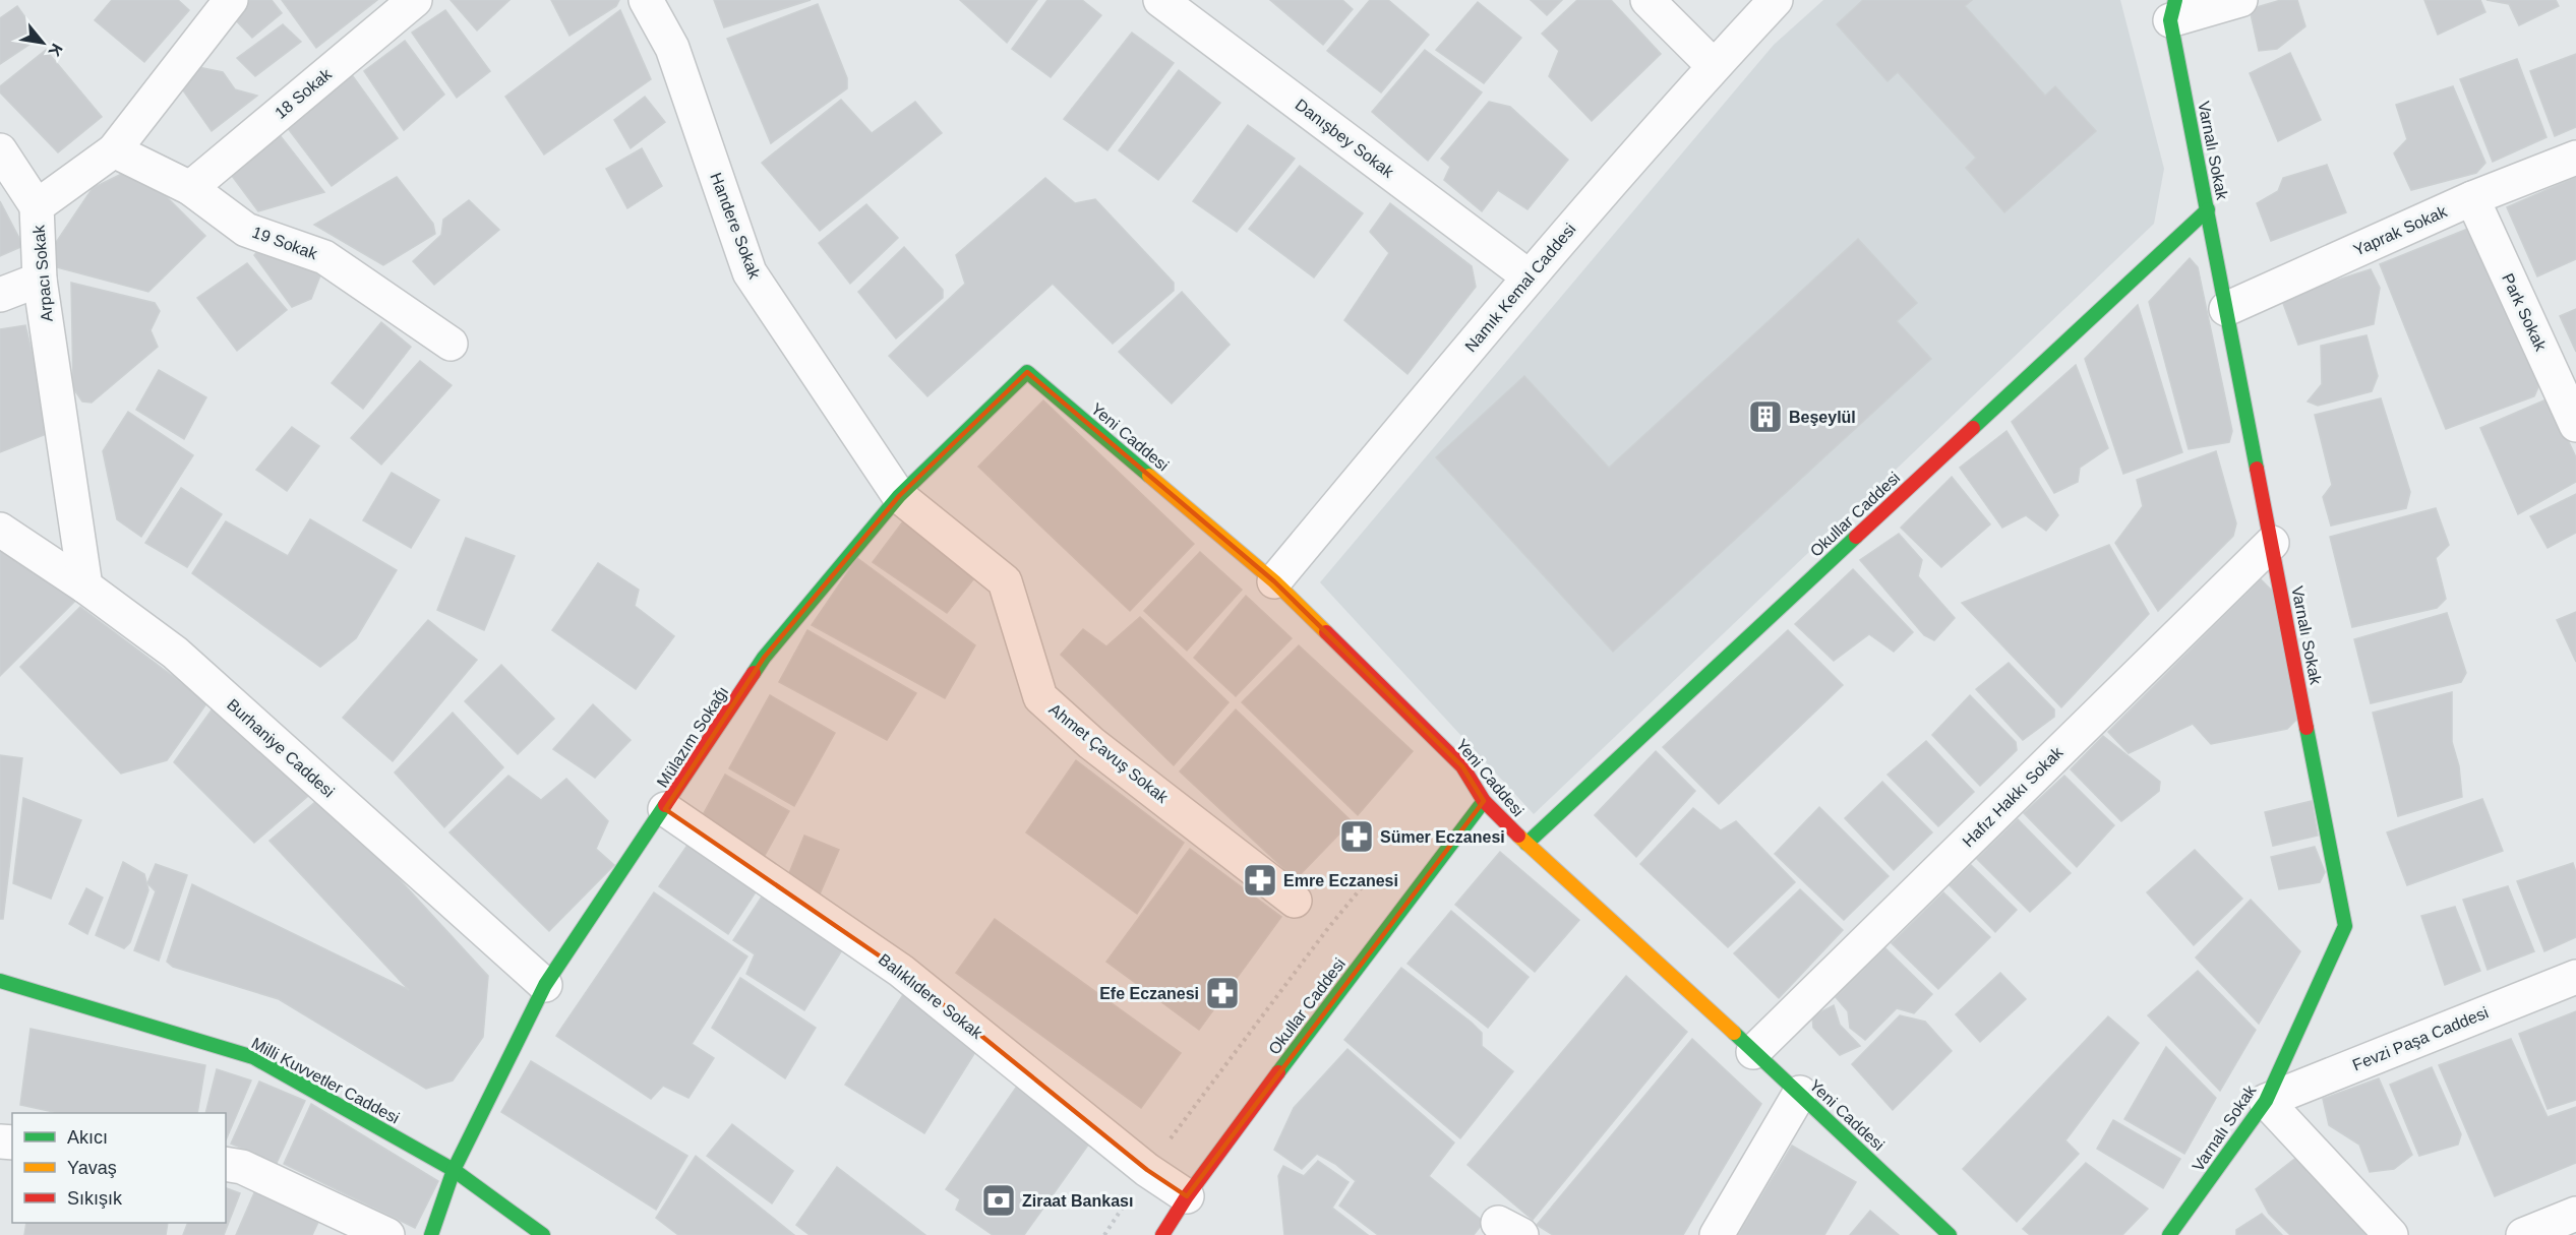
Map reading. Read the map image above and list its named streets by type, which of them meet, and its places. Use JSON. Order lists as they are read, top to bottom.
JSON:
{
  "streets": {
    "street": [
      "18 Sokak",
      "Danışbey Sokak",
      "Varnalı Sokak",
      "Handere Sokak",
      "Yaprak Sokak",
      "19 Sokak",
      "Arpacı Sokak",
      "Namık Kemal Caddesi",
      "Park Sokak",
      "Yeni Caddesi",
      "Okullar Caddesi",
      "Mülazım Sokağı",
      "Burhaniye Caddesi",
      "Ahmet Çavuş Sokak",
      "Hafız Hakkı Sokak",
      "Balıklıdere Sokak",
      "Fevzi Paşa Caddesi",
      "Milli Kuvvetler Caddesi"
    ]
  },
  "crossings": [
    ["18 Sokak", "19 Sokak"],
    ["Danışbey Sokak", "Namık Kemal Caddesi"],
    ["Varnalı Sokak", "Yaprak Sokak"],
    ["Varnalı Sokak", "Okullar Caddesi"],
    ["Varnalı Sokak", "Hafız Hakkı Sokak"],
    ["Varnalı Sokak", "Fevzi Paşa Caddesi"],
    ["Handere Sokak", "Mülazım Sokağı"],
    ["Handere Sokak", "Ahmet Çavuş Sokak"],
    ["Yaprak Sokak", "Park Sokak"],
    ["19 Sokak", "Arpacı Sokak"],
    ["Arpacı Sokak", "Burhaniye Caddesi"],
    ["Namık Kemal Caddesi", "Yeni Caddesi"],
    ["Yeni Caddesi", "Okullar Caddesi"],
    ["Yeni Caddesi", "Mülazım Sokağı"],
    ["Yeni Caddesi", "Hafız Hakkı Sokak"],
    ["Okullar Caddesi", "Balıklıdere Sokak"],
    ["Mülazım Sokağı", "Burhaniye Caddesi"],
    ["Mülazım Sokağı", "Ahmet Çavuş Sokak"],
    ["Mülazım Sokağı", "Balıklıdere Sokak"],
    ["Mülazım Sokağı", "Milli Kuvvetler Caddesi"]
  ],
  "places": {
    "building": ["Beşeylül"],
    "pharmacy": ["Sümer Eczanesi", "Emre Eczanesi", "Efe Eczanesi"],
    "bank": ["Ziraat Bankası"]
  },
  "legend": ["Akıcı", "Yavaş", "Sıkışık"],
  "north": "bottom right"
}
